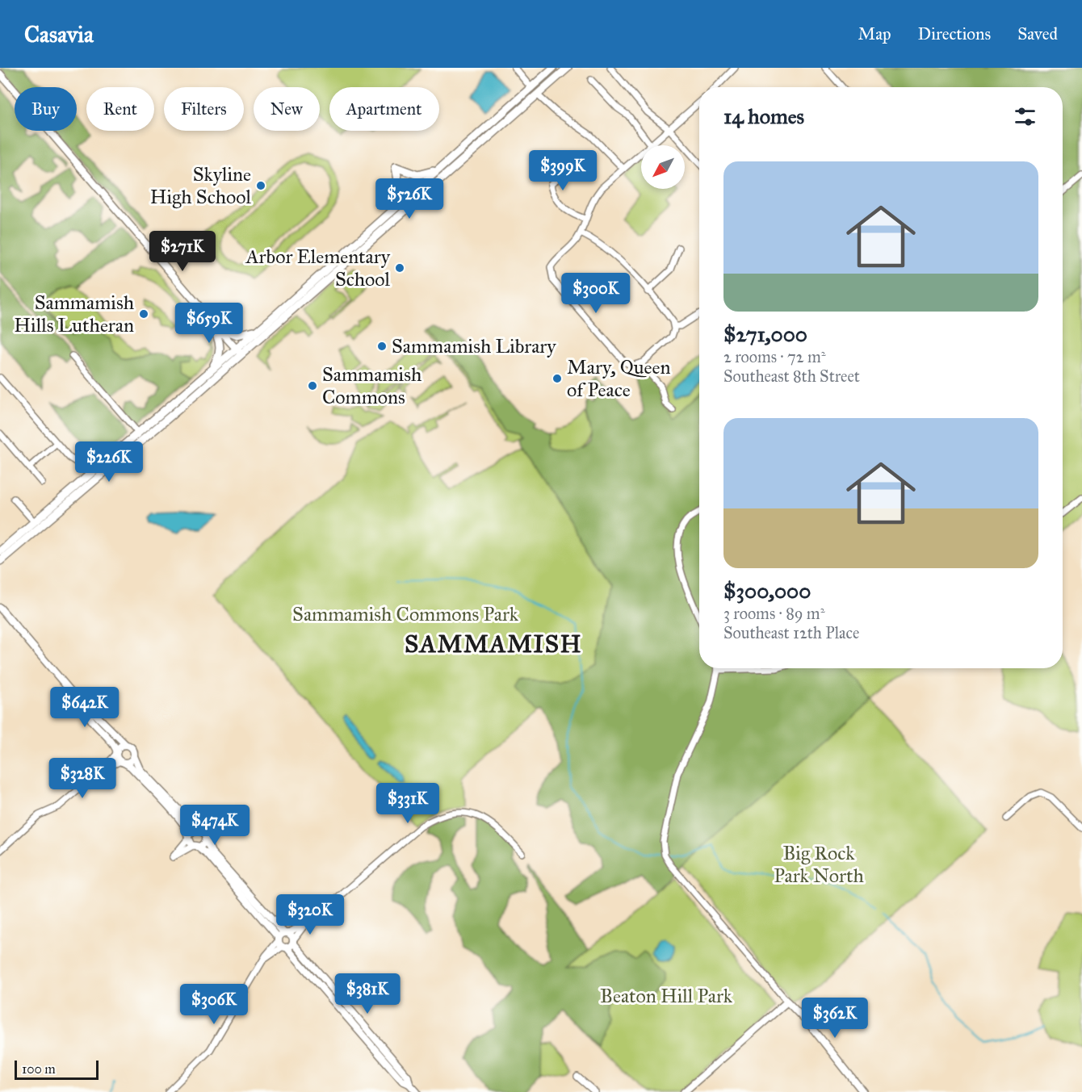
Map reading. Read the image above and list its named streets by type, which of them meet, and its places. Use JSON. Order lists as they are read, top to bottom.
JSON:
{
  "districts": ["SAMMAMISH"],
  "parks": ["Sammamish Commons Park", "Big Rock Park North", "Beaton Hill Park"],
  "places": [
    "Skyline High School",
    "Arbor Elementary School",
    "Sammamish Hills Lutheran",
    "Sammamish Library",
    "Mary, Queen of Peace",
    "Sammamish Commons"
  ],
  "scale_bar": "100 m",
  "north": "bottom left",
  "page": {
    "header": "Casavia",
    "nav": ["Map", "Directions", "Saved"],
    "chip": [
      "Buy",
      "Rent",
      "Filters",
      "New",
      "Apartment"
    ],
    "heading": "14 homes",
    "list": [
      {
        "name": "$271,000",
        "note": "2 rooms · 72 m² · Southeast 8th Street"
      },
      {
        "name": "$300,000",
        "note": "3 rooms · 89 m² · Southeast 12th Place"
      }
    ],
    "price": [
      "$399K",
      "$526K",
      "$271K",
      "$300K",
      "$659K",
      "$226K",
      "$642K",
      "$328K",
      "$331K",
      "$474K",
      "$320K",
      "$381K",
      "$306K",
      "$362K"
    ],
    "scale": "100 m"
  }
}
